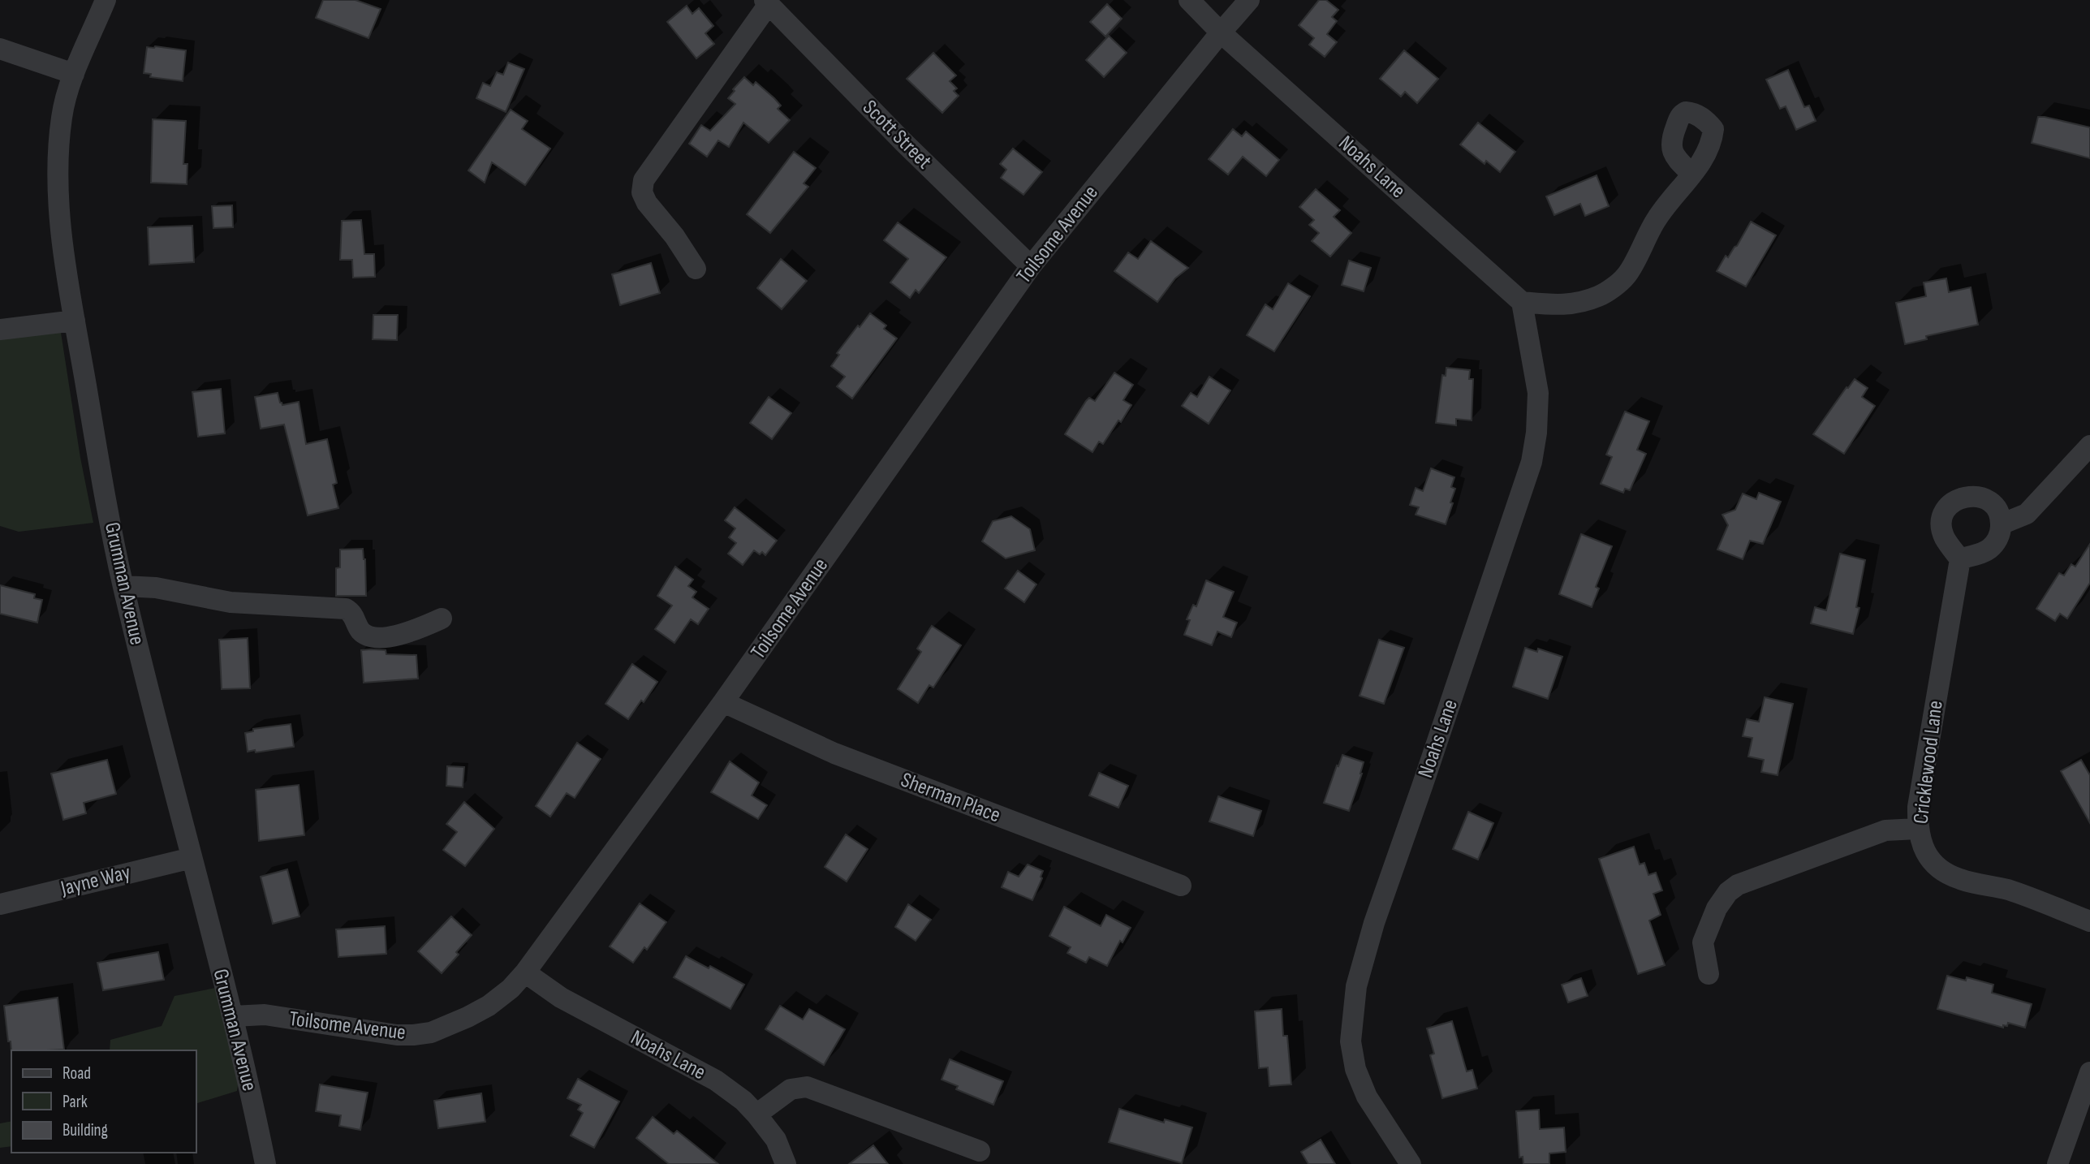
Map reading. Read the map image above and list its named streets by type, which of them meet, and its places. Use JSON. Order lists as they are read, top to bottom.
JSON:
{
  "streets": {
    "street": [
      "Scott Street",
      "Noahs Lane",
      "Toilsome Avenue",
      "Grumman Avenue",
      "Cricklewood Lane",
      "Sherman Place",
      "Jayne Way"
    ]
  },
  "crossings": [
    ["Scott Street", "Toilsome Avenue"],
    ["Noahs Lane", "Toilsome Avenue"],
    ["Toilsome Avenue", "Grumman Avenue"],
    ["Toilsome Avenue", "Sherman Place"],
    ["Grumman Avenue", "Jayne Way"]
  ],
  "legend": ["Road", "Park", "Building"]
}
